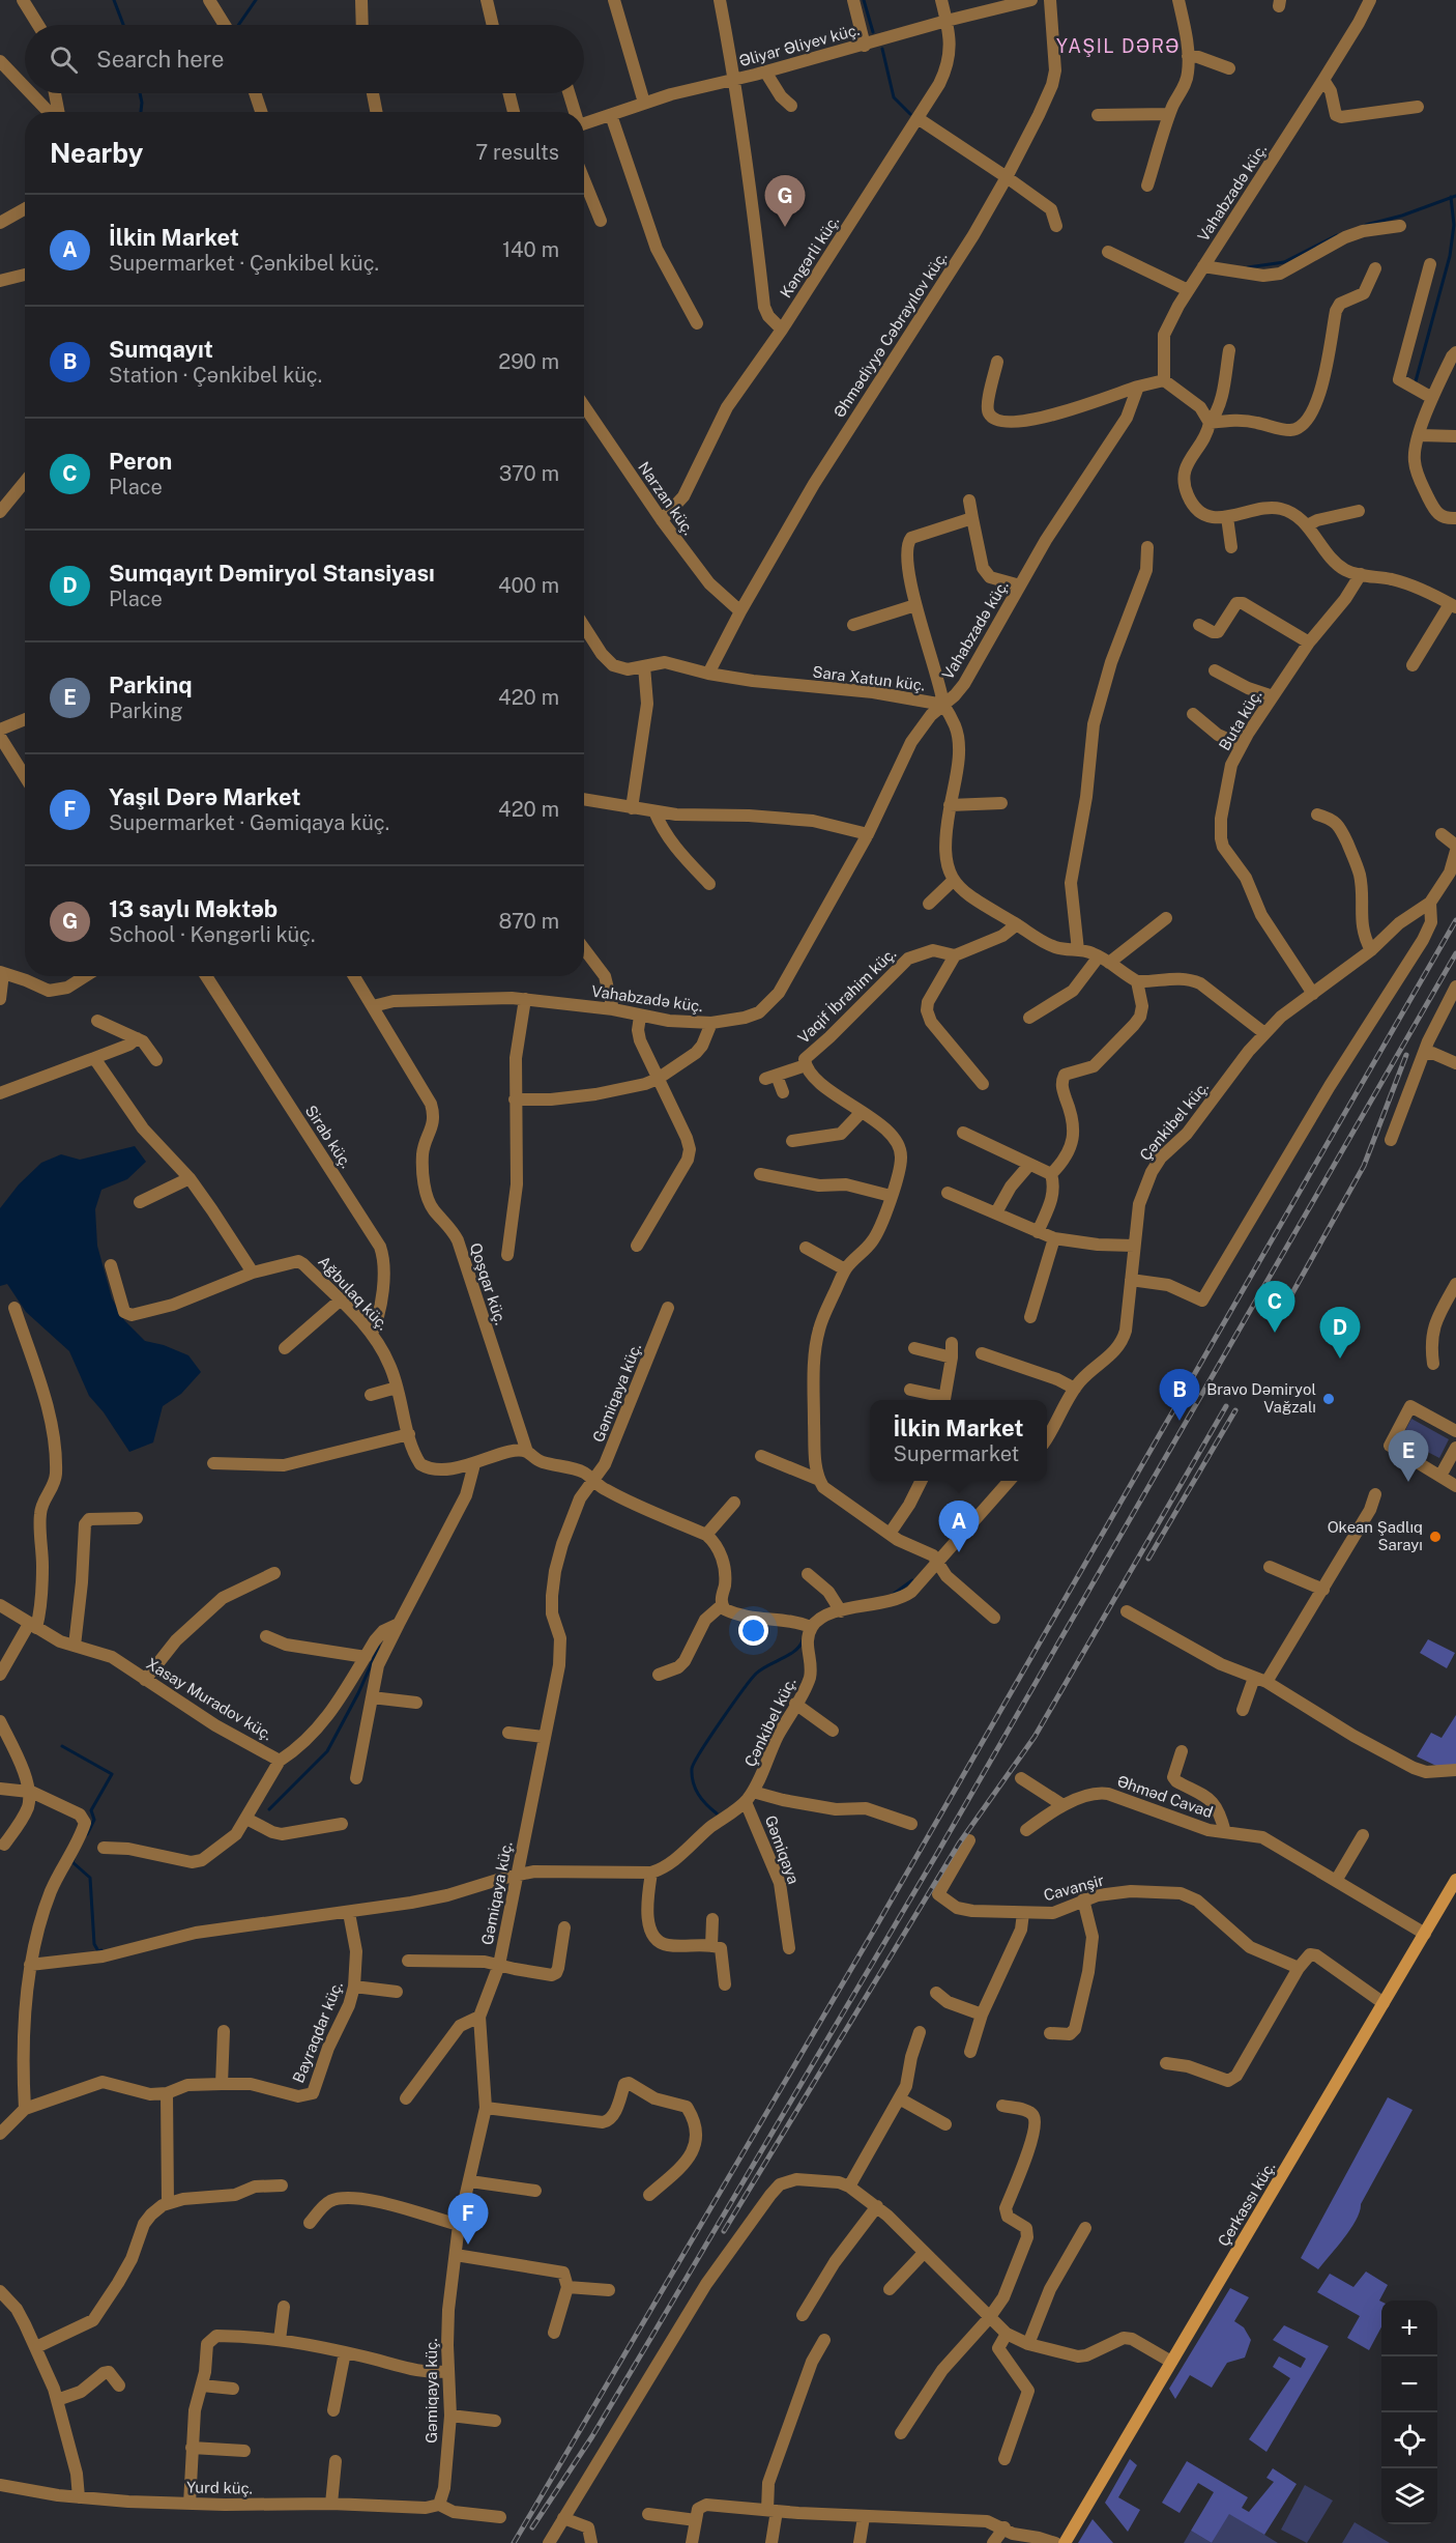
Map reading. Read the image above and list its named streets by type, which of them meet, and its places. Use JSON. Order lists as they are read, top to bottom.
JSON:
{
  "streets": {
    "street": [
      "Əliyar Əliyev küç.",
      "Vahabzadə küç.",
      "Kəngərli küç.",
      "Əhmədiyyə Cəbrayılov küç.",
      "Narzan küç.",
      "Sara Xatun küç.",
      "Buta küç.",
      "Vaqif İbrahim küç.",
      "Çənkibel küç.",
      "Sirab küç.",
      "Qoşqar küç.",
      "Ağbulaq küç.",
      "Gəmiqaya küç.",
      "Xasay Muradov küç.",
      "Əhməd Cavad",
      "Gəmiqaya",
      "Cavanşir",
      "Bayraqdar küç.",
      "Çerkassı küç.",
      "Yurd küç."
    ]
  },
  "crossings": [
    ["Əliyar Əliyev küç.", "Kəngərli küç."],
    ["Vahabzadə küç.", "Sara Xatun küç."],
    ["Vahabzadə küç.", "Qoşqar küç."],
    ["Kəngərli küç.", "Narzan küç."],
    ["Əhmədiyyə Cəbrayılov küç.", "Narzan küç."],
    ["Əhmədiyyə Cəbrayılov küç.", "Sara Xatun küç."],
    ["Buta küç.", "Çənkibel küç."],
    ["Çənkibel küç.", "Gəmiqaya"],
    ["Sirab küç.", "Ağbulaq küç."],
    ["Qoşqar küç.", "Ağbulaq küç."],
    ["Ağbulaq küç.", "Xasay Muradov küç."],
    ["Gəmiqaya küç.", "Yurd küç."],
    ["Əhməd Cavad", "Çerkassı küç."]
  ],
  "districts": ["YAŞIL DƏRƏ"],
  "places": ["Bravo Dəmiryol Vağzalı", "Okean Şadlıq Sarayı"],
  "page": {
    "search": "Search here",
    "heading": ["Nearby", "7 results"],
    "pins": [
      "G",
      "C",
      "D",
      "B",
      "E",
      "A",
      "F"
    ],
    "list": [
      {
        "mark": "A",
        "name": "İlkin Market",
        "note": "Supermarket · Çənkibel küç.",
        "value": "140 m"
      },
      {
        "mark": "B",
        "name": "Sumqayıt",
        "note": "Station · Çənkibel küç.",
        "value": "290 m"
      },
      {
        "mark": "C",
        "name": "Peron",
        "note": "Place",
        "value": "370 m"
      },
      {
        "mark": "D",
        "name": "Sumqayıt Dəmiryol Stansiyası",
        "note": "Place",
        "value": "400 m"
      },
      {
        "mark": "E",
        "name": "Parkinq",
        "note": "Parking",
        "value": "420 m"
      },
      {
        "mark": "F",
        "name": "Yaşıl Dərə Market",
        "note": "Supermarket · Gəmiqaya küç.",
        "value": "420 m"
      },
      {
        "mark": "G",
        "name": "13 saylı Məktəb",
        "note": "School · Kəngərli küç.",
        "value": "870 m"
      }
    ],
    "popup": ["İlkin Market", "Supermarket"],
    "map_buttons": ["+", "−"]
  }
}
